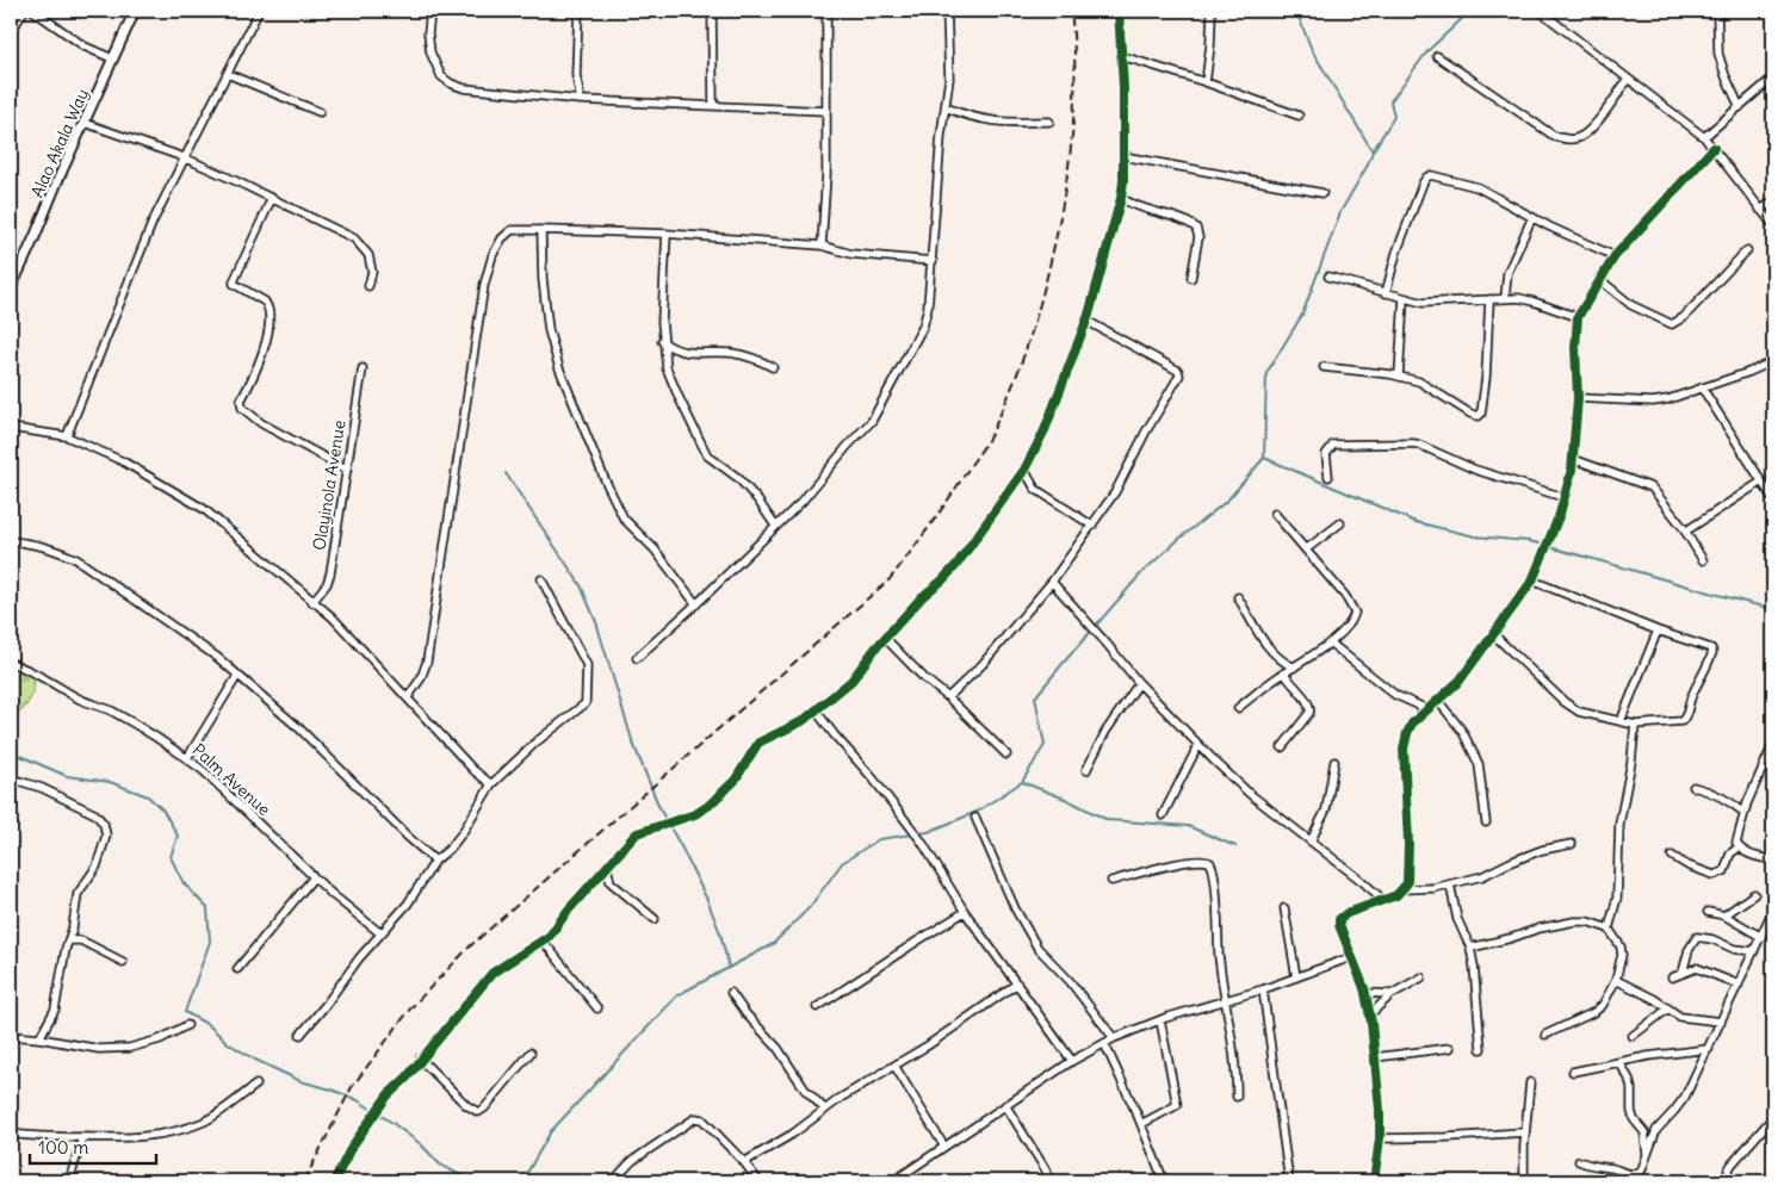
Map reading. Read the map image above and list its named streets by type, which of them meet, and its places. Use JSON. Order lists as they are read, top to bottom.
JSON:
{
  "streets": {
    "street": ["Alao Akala Way", "Olayinola Avenue", "Palm Avenue"]
  },
  "scale_bar": "100 m"
}
